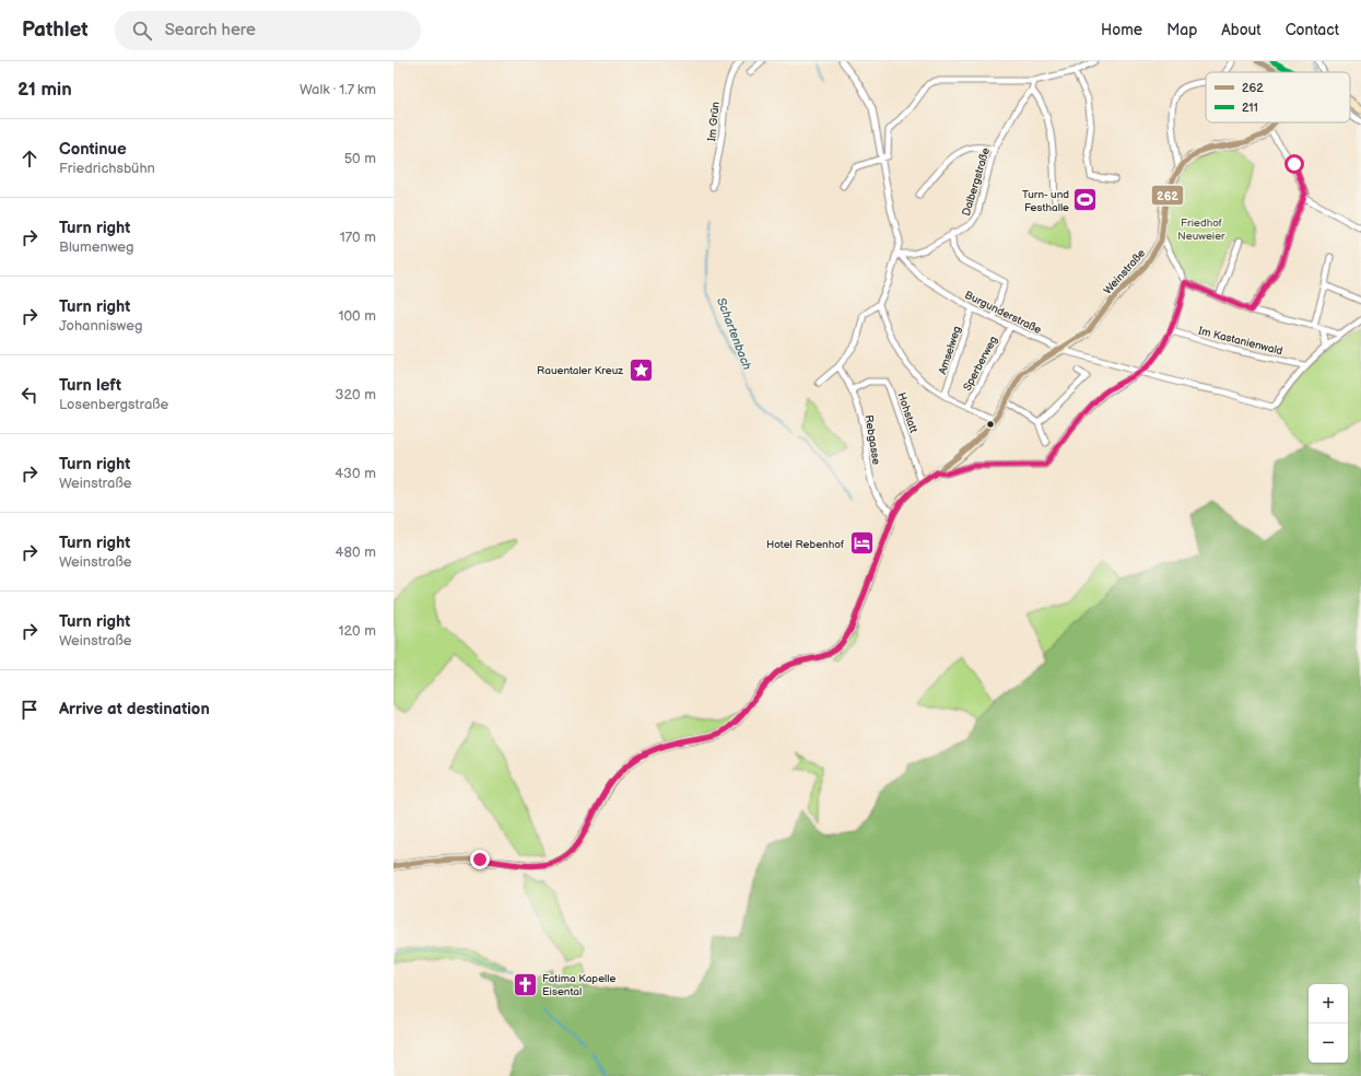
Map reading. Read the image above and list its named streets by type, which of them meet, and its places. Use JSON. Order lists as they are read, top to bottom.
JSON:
{
  "streets": {
    "main road": ["Weinstraße"],
    "street": [
      "Im Grün",
      "Dalbergstraße",
      "Burgunderstraße",
      "Im Kastanienwald",
      "Amselweg",
      "Sperberweg",
      "Hohstatt",
      "Rebgasse"
    ]
  },
  "crossings": [
    ["Dalbergstraße", "Burgunderstraße"],
    ["Weinstraße", "Burgunderstraße"],
    ["Weinstraße", "Hohstatt"],
    ["Weinstraße", "Rebgasse"],
    ["Burgunderstraße", "Im Kastanienwald"],
    ["Burgunderstraße", "Amselweg"],
    ["Burgunderstraße", "Sperberweg"],
    ["Hohstatt", "Rebgasse"]
  ],
  "water": ["Schartenbach"],
  "parks": ["Friedhof Neuweier"],
  "places": {
    "sports": ["Turn- und Festhalle"],
    "place": ["Rauentaler Kreuz"],
    "hotel": ["Hotel Rebenhof"],
    "church": ["Fatima Kapelle Eisental"]
  },
  "lines": ["transit line 262", "transit line 211"],
  "legend": ["262", "211"],
  "page": {
    "header": "Pathlet",
    "search": "Search here",
    "nav": [
      "Home",
      "Map",
      "About",
      "Contact"
    ],
    "heading": ["21 min", "Walk · 1.7 km"],
    "list": [
      ["Continue", "Friedrichsbühn", "50 m"],
      ["Turn right", "Blumenweg", "170 m"],
      ["Turn right", "Johannisweg", "100 m"],
      ["Turn left", "Losenbergstraße", "320 m"],
      ["Turn right", "Weinstraße", "430 m"],
      ["Turn right", "Weinstraße", "480 m"],
      ["Turn right", "Weinstraße", "120 m"],
      "Arrive at destination"
    ],
    "map_buttons": ["+", "−"]
  }
}
